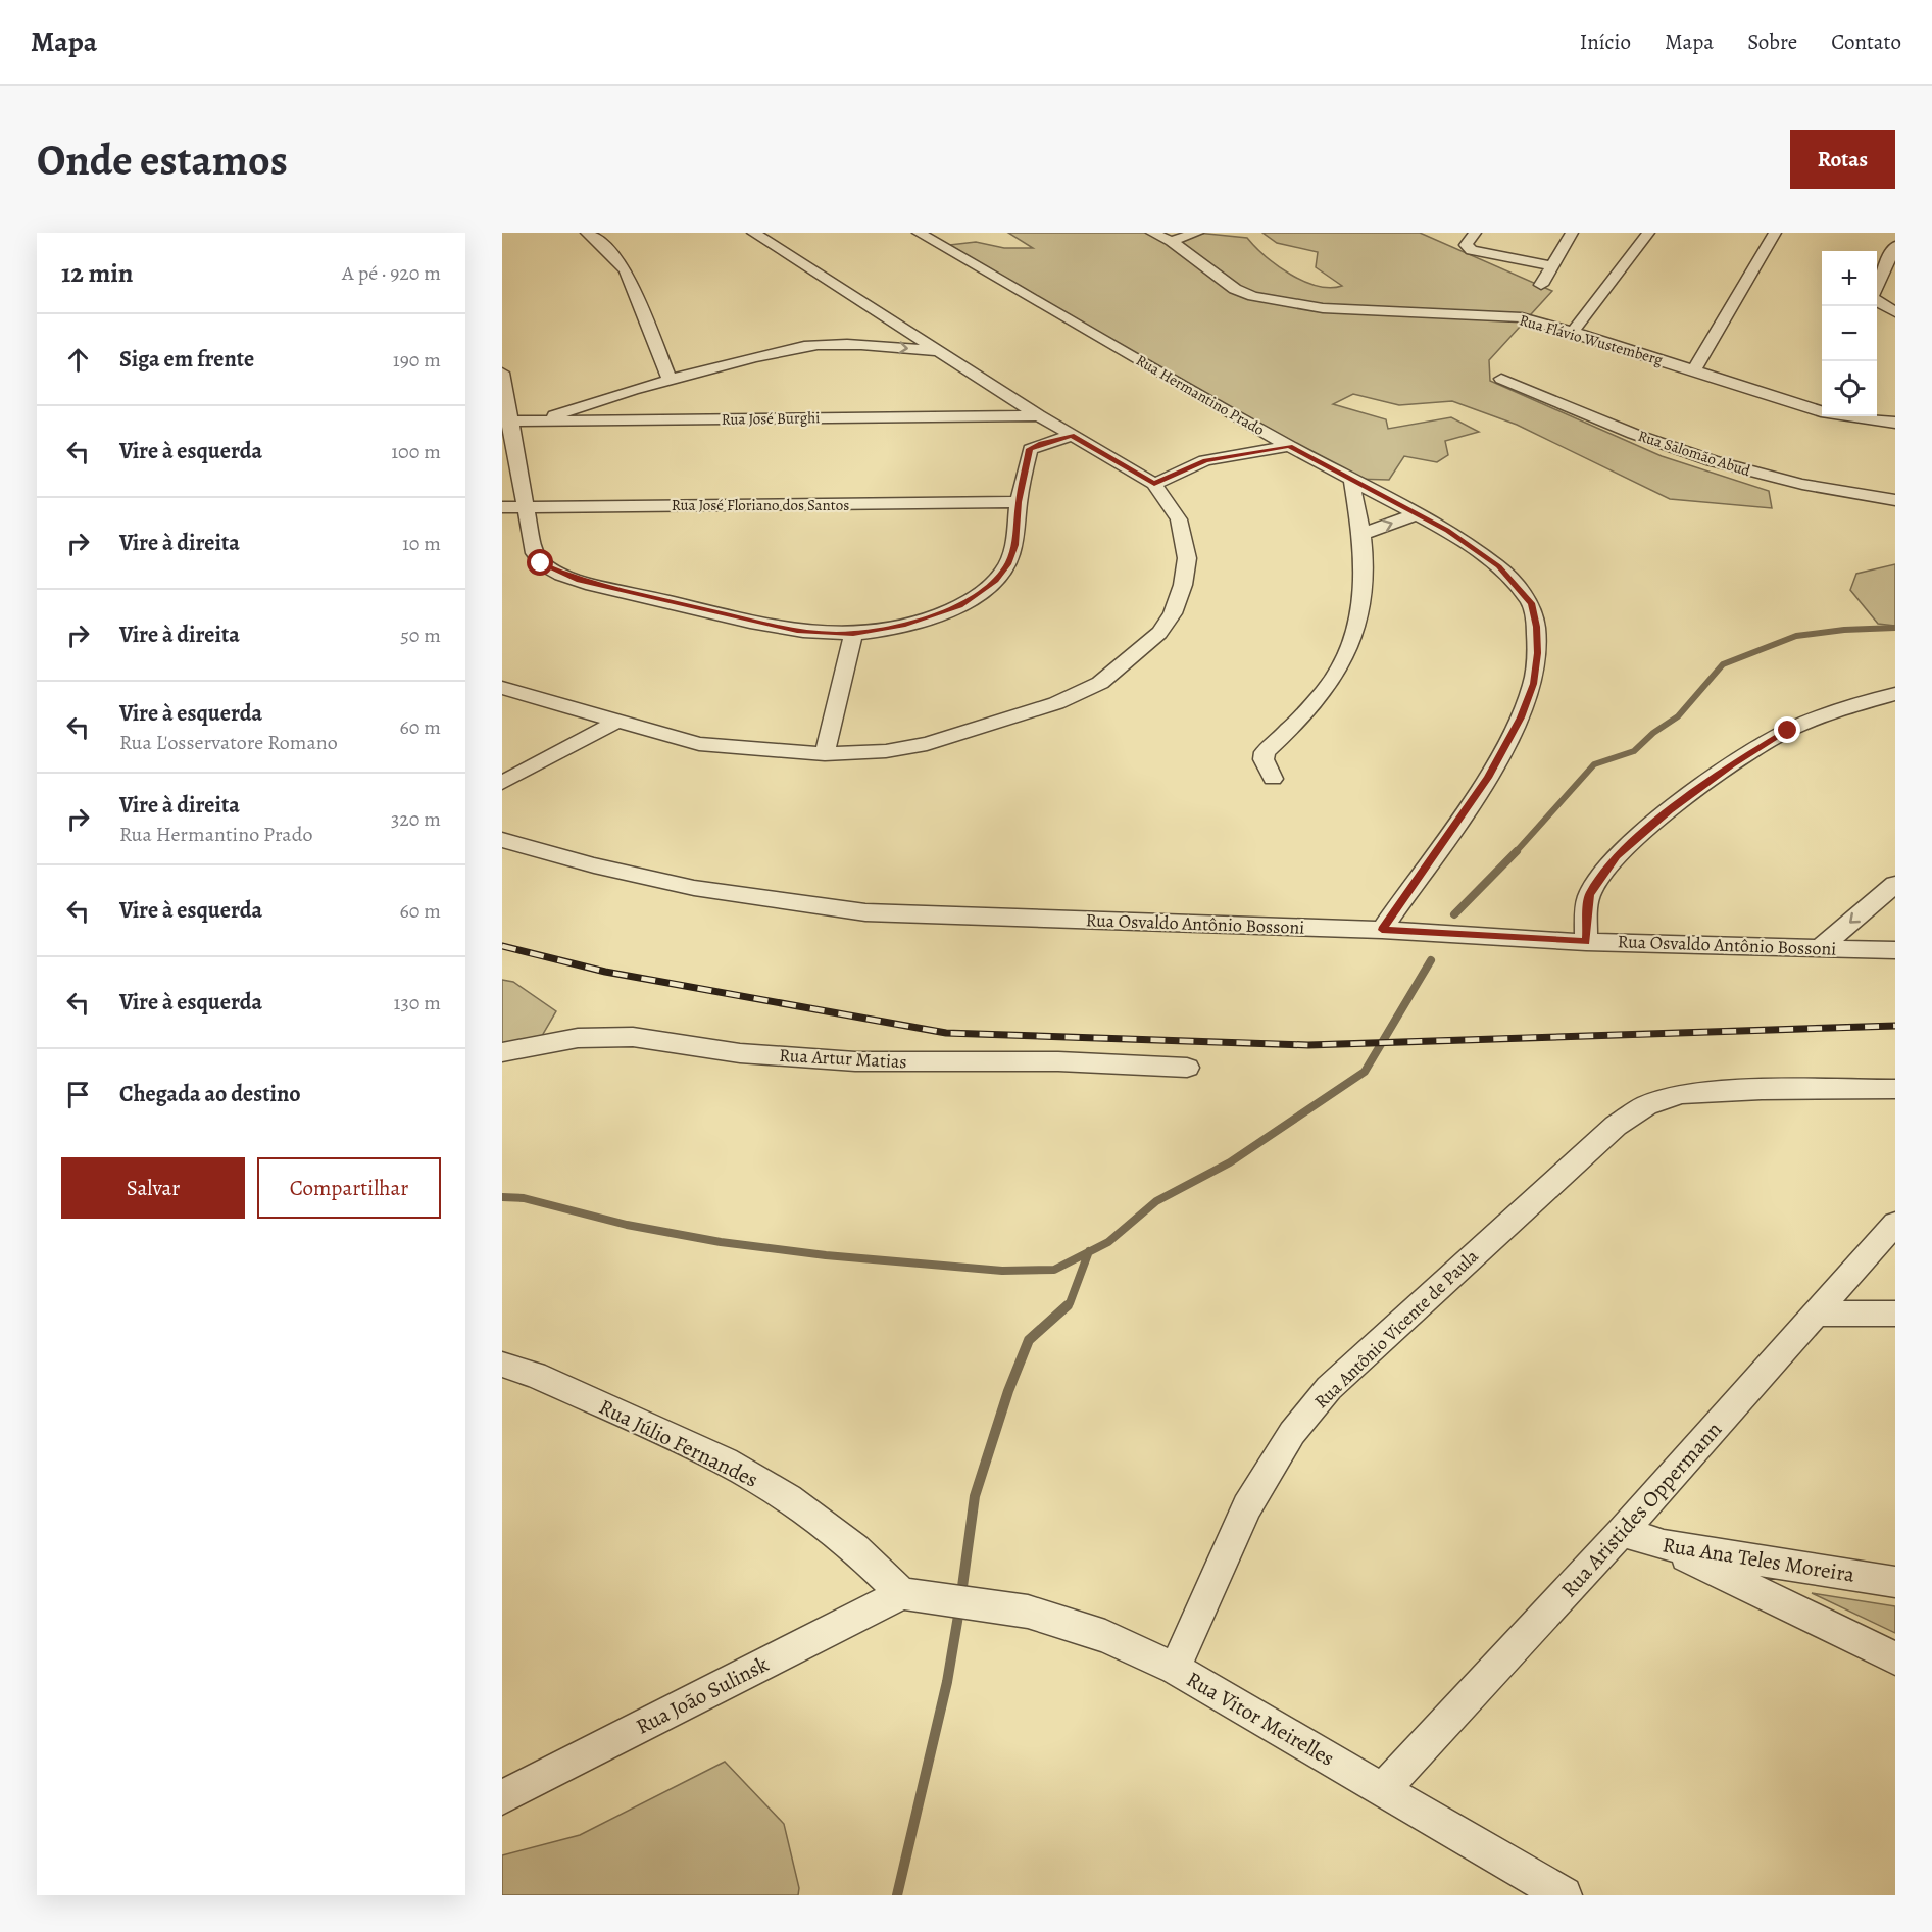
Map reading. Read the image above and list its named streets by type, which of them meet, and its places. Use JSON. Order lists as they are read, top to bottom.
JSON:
{
  "streets": {
    "street": [
      "Rua Flávio Wustemberg",
      "Rua Hermantino Prado",
      "Rua José Burghi",
      "Rua Salomão Abud",
      "Rua José Floriano dos Santos",
      "Rua Osvaldo Antônio Bossoni",
      "Rua Artur Matias",
      "Rua Antônio Vicente de Paula",
      "Rua Júlio Fernandes",
      "Rua Aristides Oppermann",
      "Rua Ana Teles Moreira",
      "Rua João Sulinsk",
      "Rua Vitor Meirelles"
    ]
  },
  "crossings": [
    ["Rua Hermantino Prado", "Rua Osvaldo Antônio Bossoni"],
    ["Rua Antônio Vicente de Paula", "Rua Vitor Meirelles"],
    ["Rua Júlio Fernandes", "Rua João Sulinsk"],
    ["Rua Júlio Fernandes", "Rua Vitor Meirelles"],
    ["Rua Aristides Oppermann", "Rua Ana Teles Moreira"],
    ["Rua Aristides Oppermann", "Rua Vitor Meirelles"],
    ["Rua João Sulinsk", "Rua Vitor Meirelles"]
  ],
  "page": {
    "header": "Mapa",
    "nav": [
      "Início",
      "Mapa",
      "Sobre",
      "Contato"
    ],
    "buttons": [
      "Rotas",
      ["Salvar", "Compartilhar"]
    ],
    "title": "Onde estamos",
    "heading": ["12 min", "A pé · 920 m"],
    "map_buttons": ["+", "−"],
    "list": [
      ["Siga em frente", "190 m"],
      ["Vire à esquerda", "100 m"],
      ["Vire à direita", "10 m"],
      ["Vire à direita", "50 m"],
      ["Vire à esquerda", "Rua L'osservatore Romano", "60 m"],
      ["Vire à direita", "Rua Hermantino Prado", "320 m"],
      ["Vire à esquerda", "60 m"],
      ["Vire à esquerda", "130 m"],
      "Chegada ao destino"
    ]
  }
}
